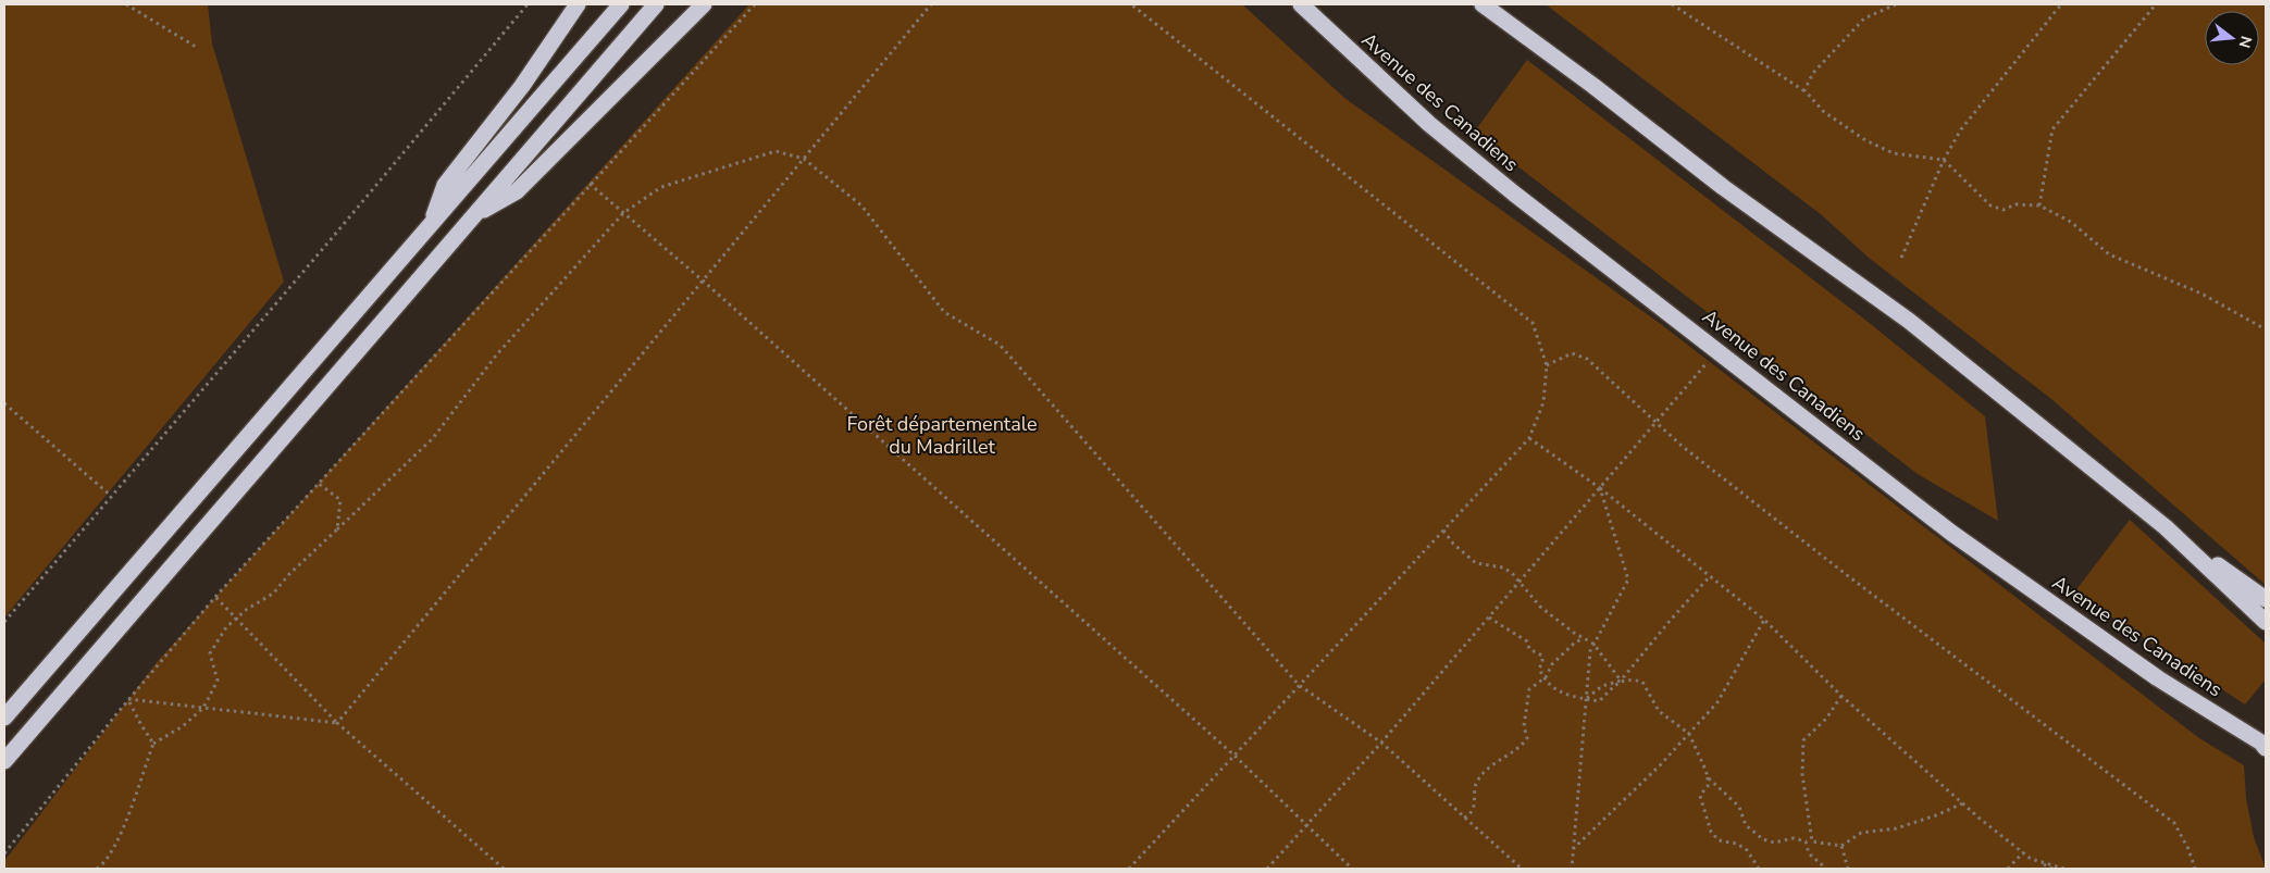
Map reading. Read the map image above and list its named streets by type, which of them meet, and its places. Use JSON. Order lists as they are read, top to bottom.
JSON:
{
  "streets": {
    "highway": ["Avenue des Canadiens"]
  },
  "parks": ["Forêt départementale du Madrillet"],
  "north": "right"
}
